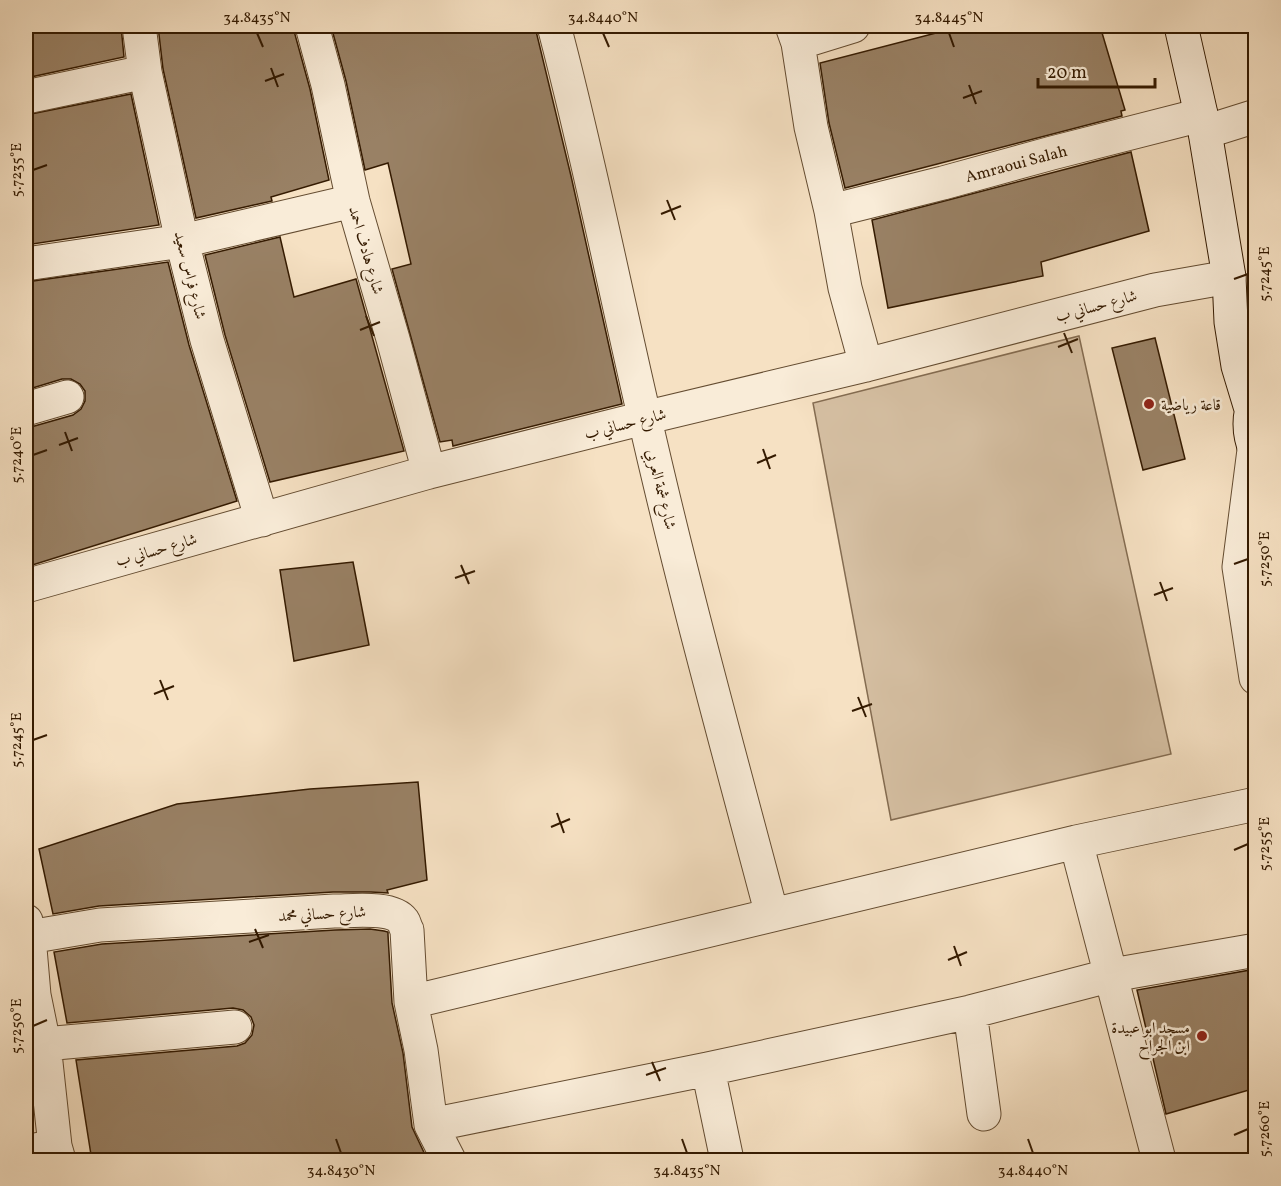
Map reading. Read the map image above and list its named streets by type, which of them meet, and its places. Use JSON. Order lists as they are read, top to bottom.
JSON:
{
  "streets": {
    "street": [
      "Amraoui Salah",
      "شارع هادف احمد",
      "شارع فراس سعيد",
      "شارع حساني ب",
      "شارع شمة العربي",
      "شارع حساني محمد"
    ]
  },
  "crossings": [
    ["شارع هادف احمد", "شارع حساني ب"],
    ["شارع فراس سعيد", "شارع حساني ب"],
    ["شارع حساني ب", "شارع شمة العربي"]
  ],
  "places": ["قاعة رياضية", "مسجد ابو عبيدة ابن الجراح"],
  "scale_bar": "20 m",
  "coordinates": [
    "34.8435°N",
    "34.8440°N",
    "34.8445°N",
    "5.7235°E",
    "5.7245°E",
    "5.7240°E",
    "5.7250°E",
    "5.7255°E",
    "5.7260°E",
    "34.8430°N"
  ]
}
